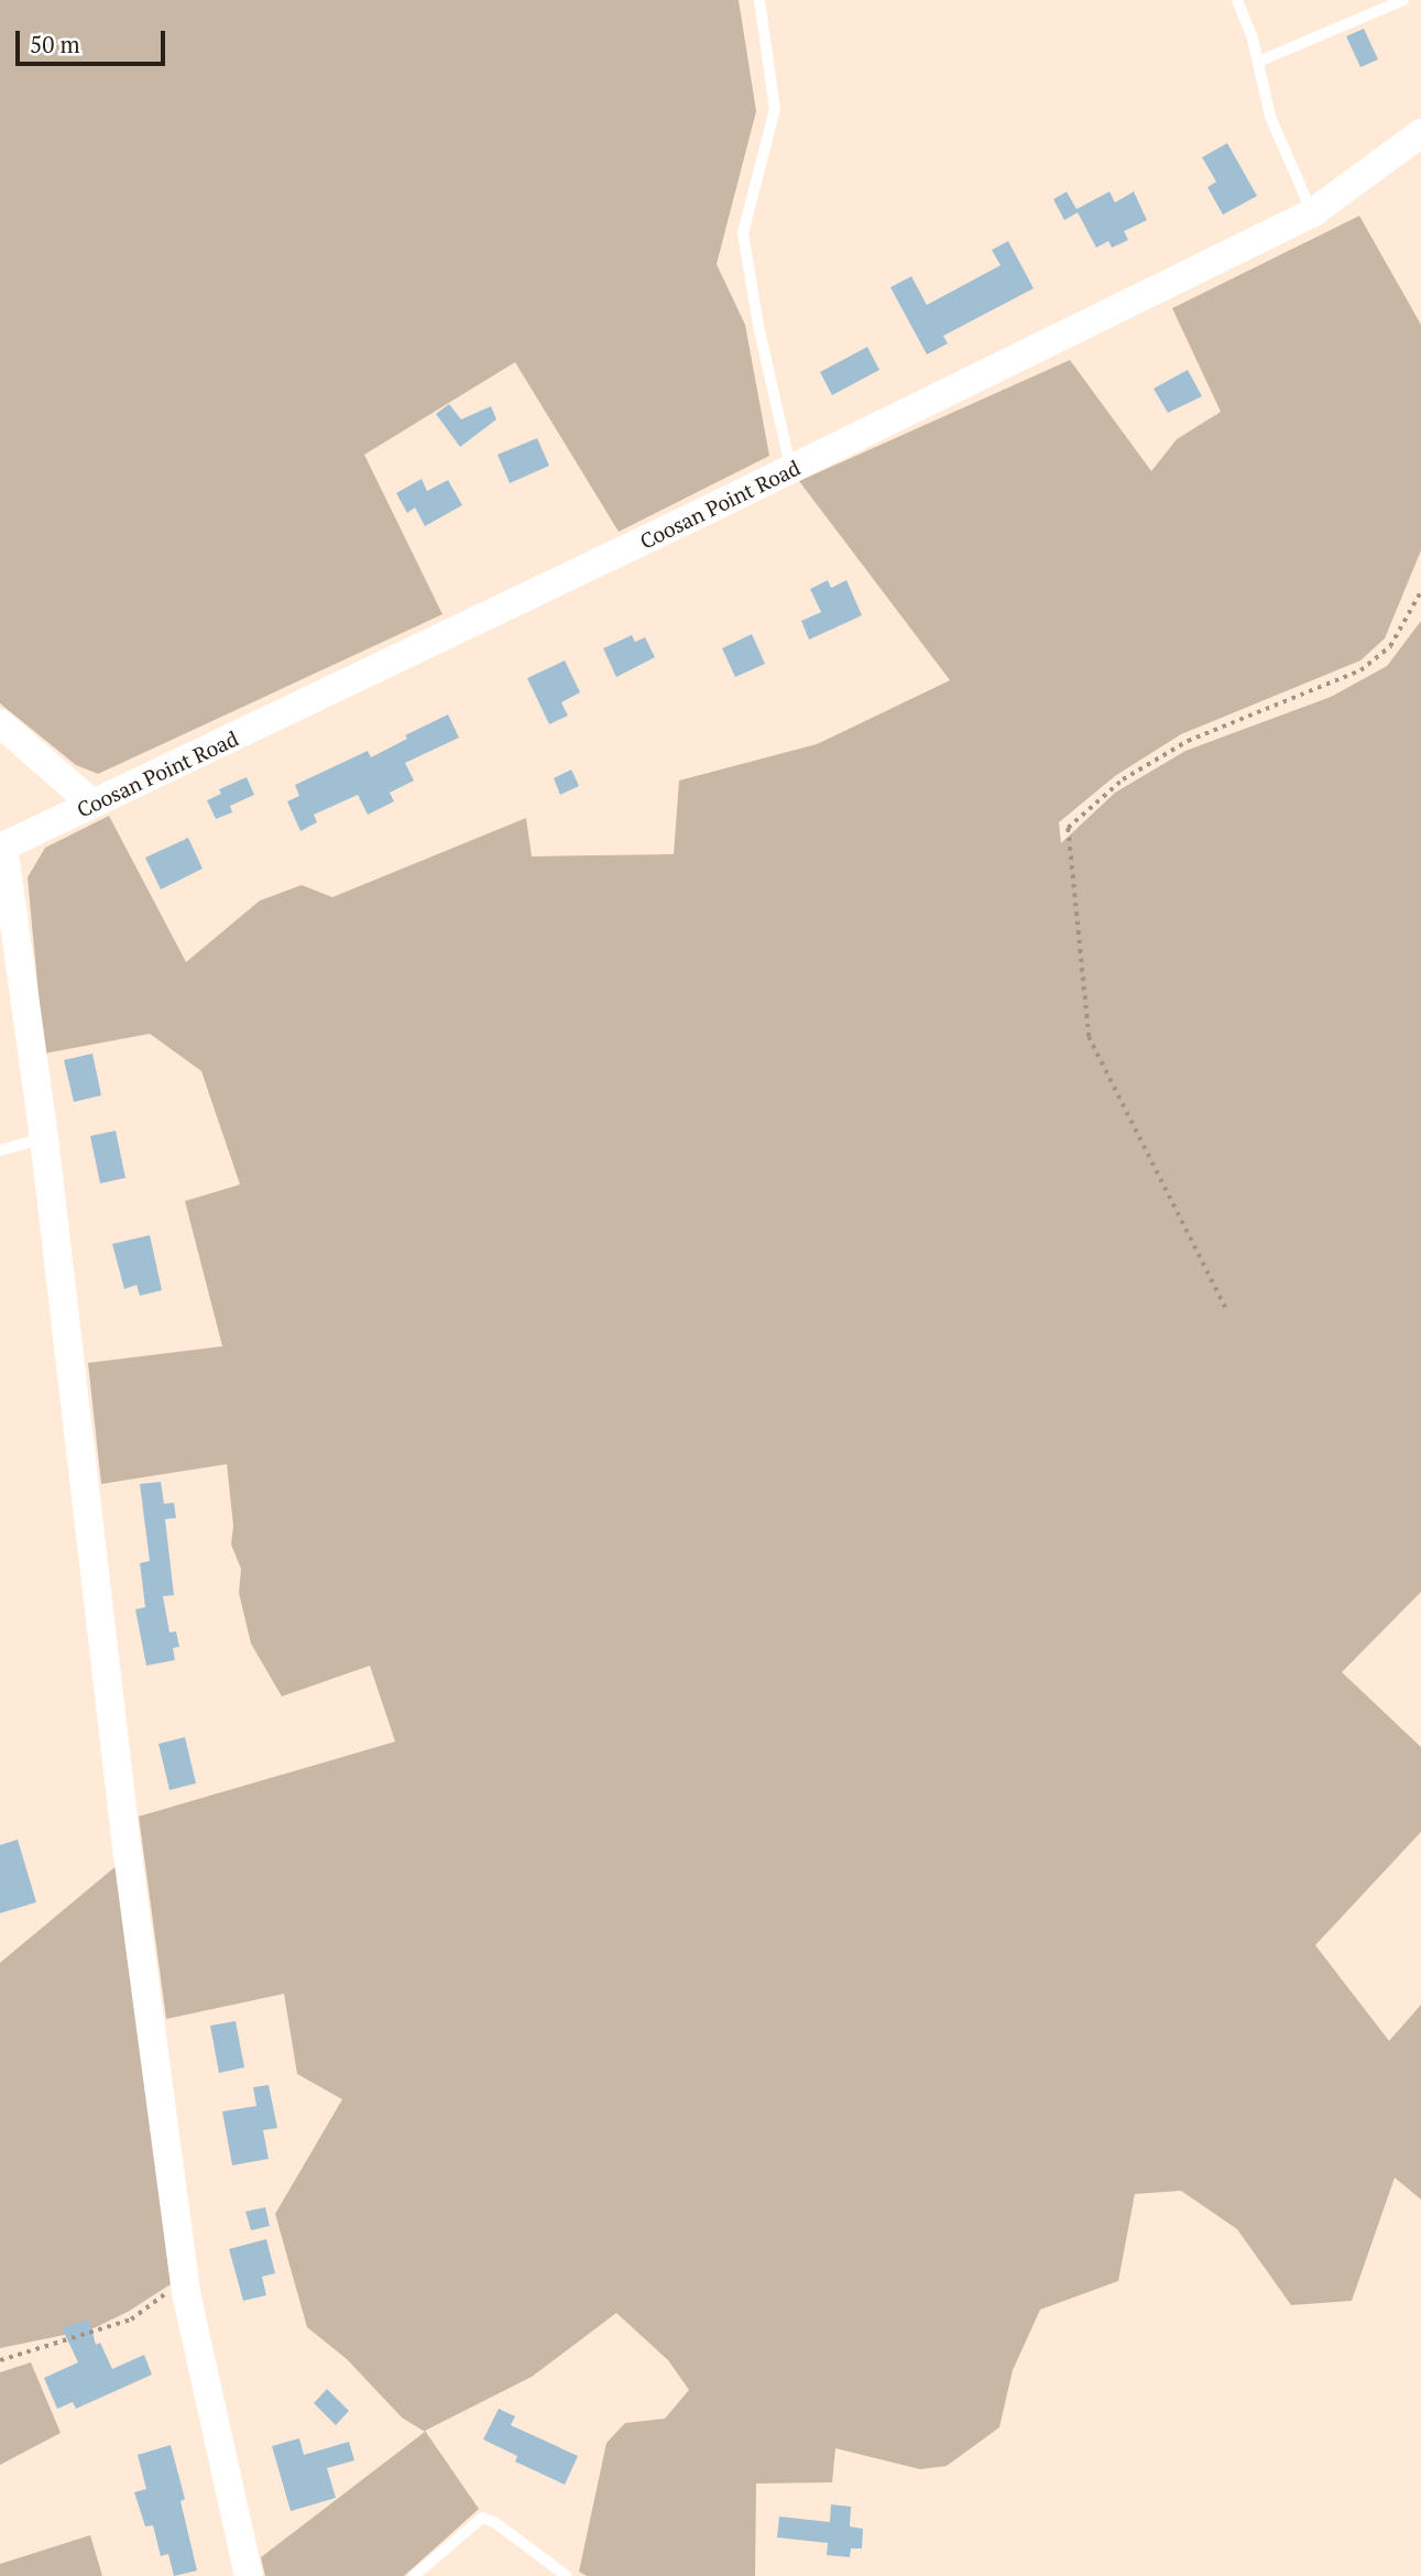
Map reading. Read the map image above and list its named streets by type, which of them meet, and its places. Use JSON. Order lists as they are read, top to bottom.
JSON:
{
  "streets": {
    "street": ["Coosan Point Road"]
  },
  "scale_bar": "50 m"
}
